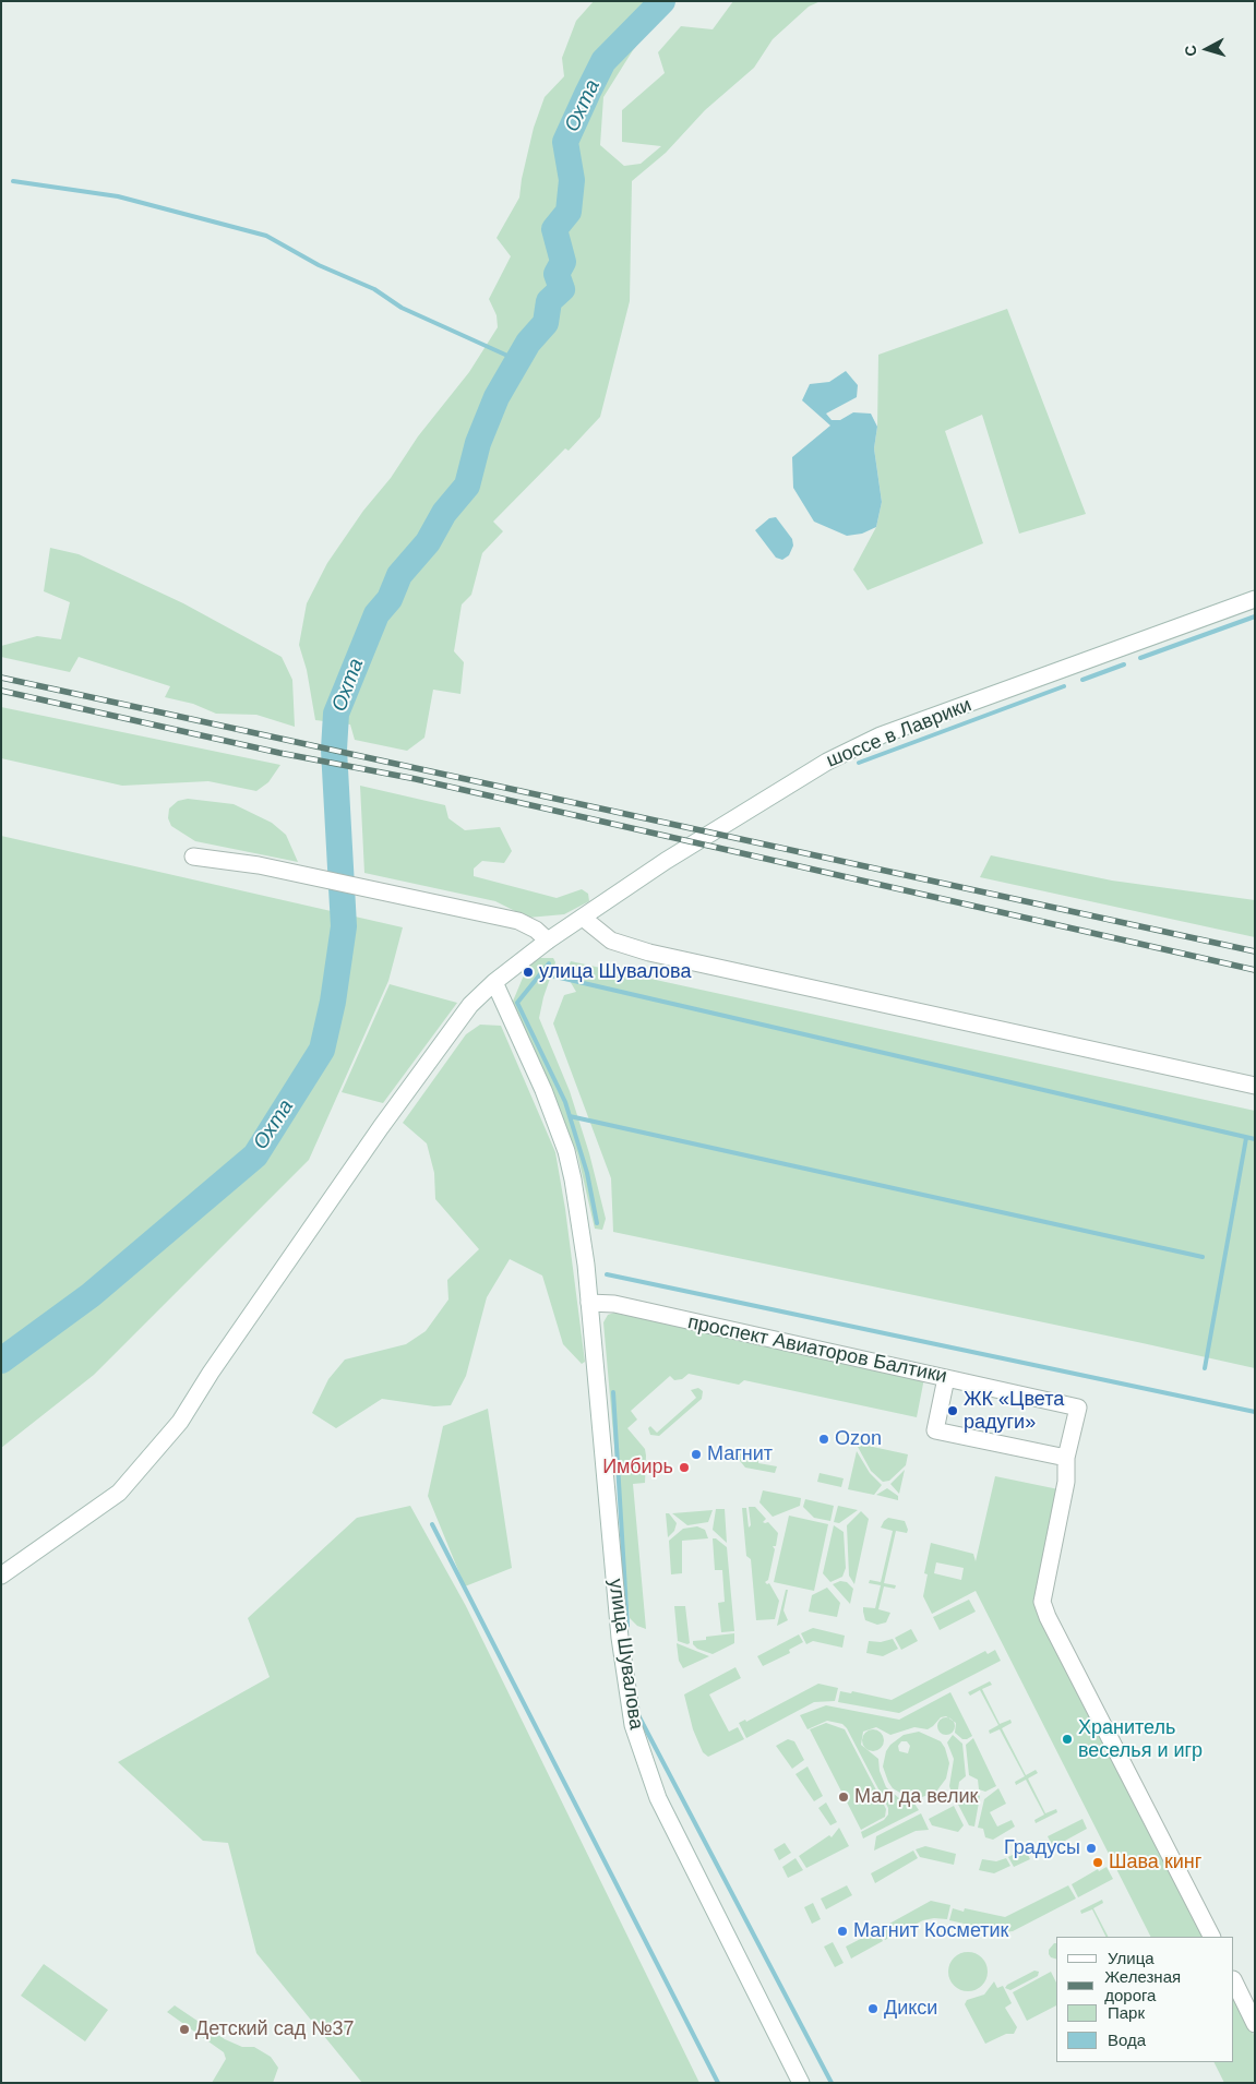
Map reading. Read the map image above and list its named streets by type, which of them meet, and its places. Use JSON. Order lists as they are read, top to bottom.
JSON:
{
  "streets": {
    "street": ["шоссе в Лаврики", "проспект Авиаторов Балтики", "улица Шувалова"]
  },
  "crossings": [
    ["шоссе в Лаврики", "улица Шувалова"],
    ["проспект Авиаторов Балтики", "улица Шувалова"]
  ],
  "water": ["Охта"],
  "places": [
    "улица Шувалова",
    "ЖК «Цвета радуги»",
    "Ozon",
    "Магнит",
    "Имбирь",
    "Хранитель веселья и игр",
    "Мал да велик",
    "Градусы",
    "Шава кинг",
    "Магнит Косметик",
    "Дикси",
    "Детский сад №37"
  ],
  "legend": [
    "Улица",
    "Железная дорога",
    "Парк",
    "Вода"
  ],
  "north": "left"
}
